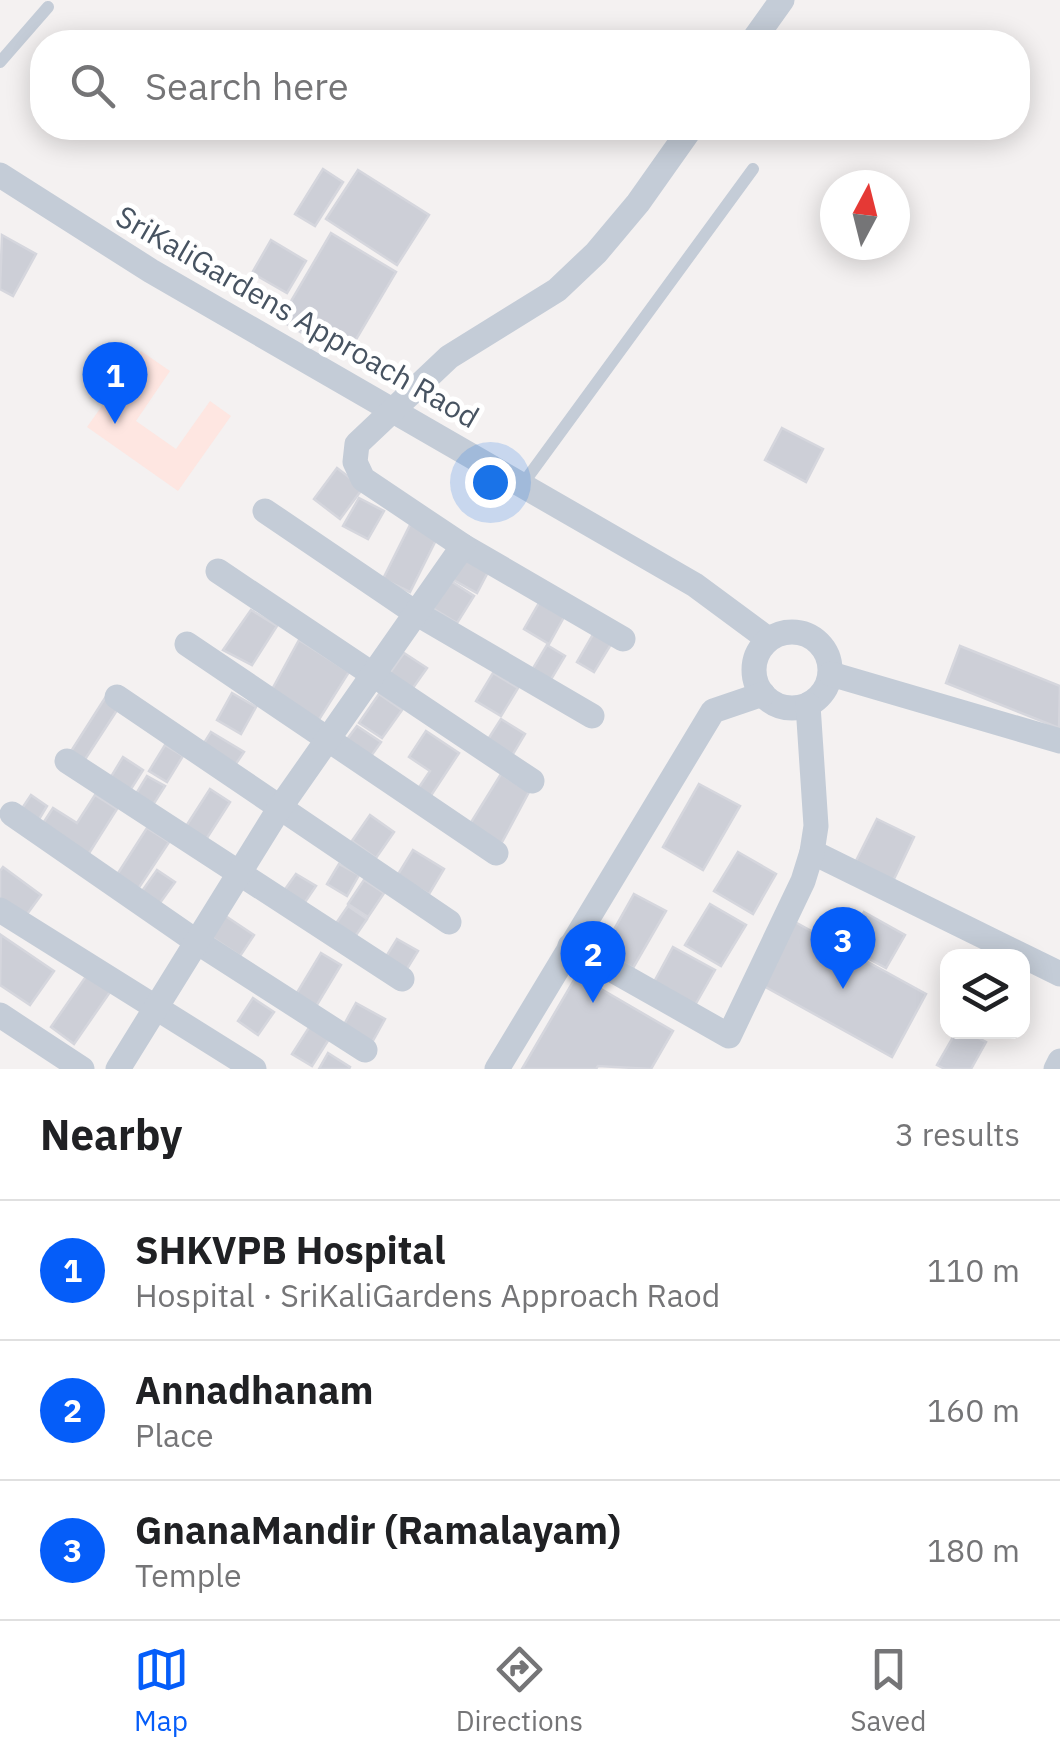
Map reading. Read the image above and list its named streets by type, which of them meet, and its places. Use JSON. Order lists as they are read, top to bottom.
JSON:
{
  "streets": {
    "street": ["SriKaliGardens Approach Raod"]
  },
  "north": "top",
  "page": {
    "search": "Search here",
    "pins": ["1", "3", "2"],
    "heading": ["Nearby", "3 results"],
    "list": [
      {
        "mark": "1",
        "name": "SHKVPB Hospital",
        "note": "Hospital · SriKaliGardens Approach Raod",
        "value": "110 m"
      },
      {
        "mark": "2",
        "name": "Annadhanam",
        "note": "Place",
        "value": "160 m"
      },
      {
        "mark": "3",
        "name": "GnanaMandir (Ramalayam)",
        "note": "Temple",
        "value": "180 m"
      }
    ],
    "nav": ["Map", "Directions", "Saved"]
  }
}
